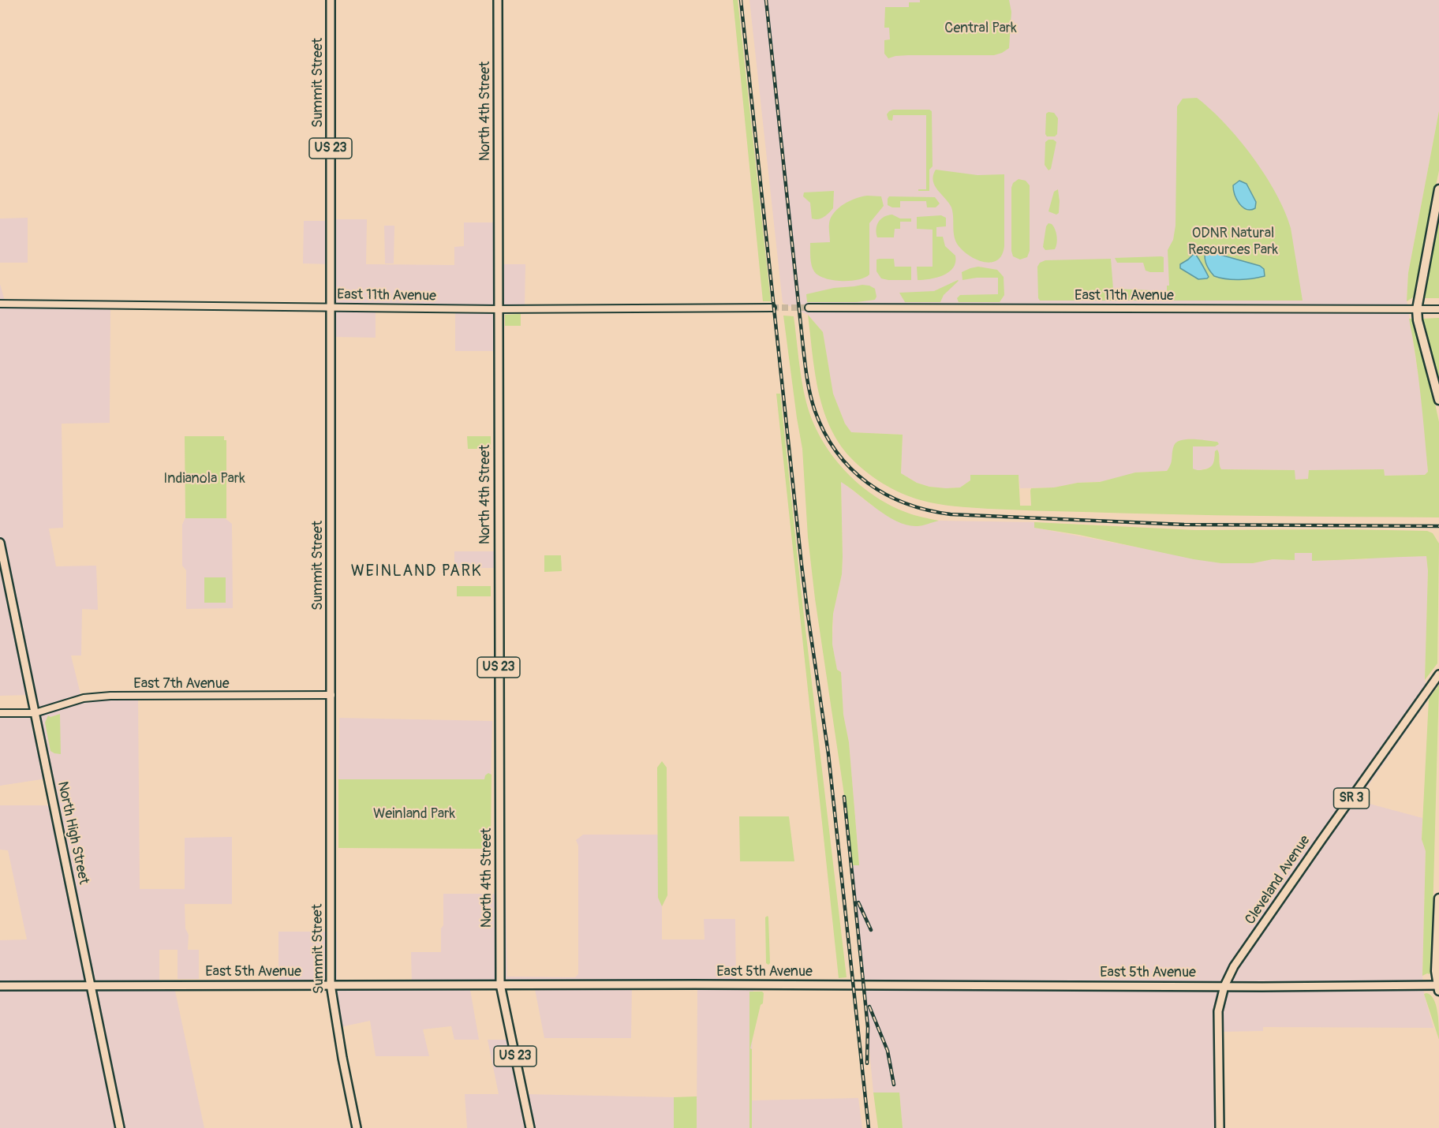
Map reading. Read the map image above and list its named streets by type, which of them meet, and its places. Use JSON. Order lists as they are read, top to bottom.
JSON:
{
  "streets": {
    "main road": [
      "Summit Street",
      "North 4th Street",
      "US 23",
      "SR 3",
      "North High Street",
      "Cleveland Avenue",
      "East 5th Avenue"
    ],
    "street": ["East 11th Avenue", "East 7th Avenue"]
  },
  "crossings": [
    ["Summit Street", "East 11th Avenue"],
    ["Summit Street", "East 7th Avenue"],
    ["Summit Street", "East 5th Avenue"],
    ["North 4th Street", "East 11th Avenue"],
    ["North 4th Street", "East 5th Avenue"],
    ["East 7th Avenue", "North High Street"],
    ["North High Street", "East 5th Avenue"],
    ["Cleveland Avenue", "East 5th Avenue"]
  ],
  "districts": ["WEINLAND PARK"],
  "parks": [
    "Central Park",
    "ODNR Natural Resources Park",
    "Indianola Park",
    "Weinland Park"
  ]
}
